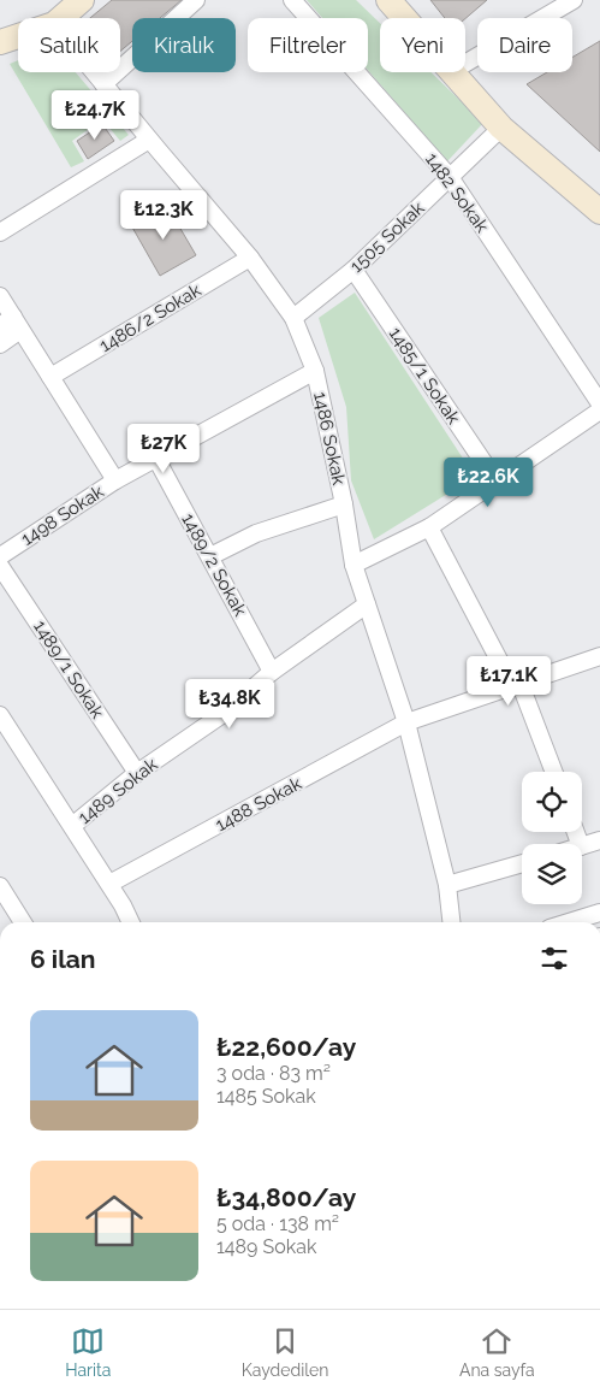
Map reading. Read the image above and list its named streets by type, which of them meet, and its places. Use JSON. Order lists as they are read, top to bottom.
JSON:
{
  "streets": {
    "street": [
      "1482 Sokak",
      "1505 Sokak",
      "1486/2 Sokak",
      "1485/1 Sokak",
      "1486 Sokak",
      "1498 Sokak",
      "1489/2 Sokak",
      "1489/1 Sokak",
      "1489 Sokak",
      "1488 Sokak"
    ]
  },
  "crossings": [
    ["1482 Sokak", "1505 Sokak"],
    ["1505 Sokak", "1485/1 Sokak"],
    ["1505 Sokak", "1486 Sokak"],
    ["1486/2 Sokak", "1486 Sokak"],
    ["1486 Sokak", "1498 Sokak"],
    ["1486 Sokak", "1489 Sokak"],
    ["1486 Sokak", "1488 Sokak"],
    ["1498 Sokak", "1489/2 Sokak"],
    ["1489/2 Sokak", "1489 Sokak"],
    ["1489/1 Sokak", "1489 Sokak"]
  ],
  "page": {
    "chip": [
      "Satılık",
      "Kiralık",
      "Filtreler",
      "Yeni",
      "Daire"
    ],
    "price": [
      "₺24.7K",
      "₺12.3K",
      "₺27K",
      "₺22.6K",
      "₺17.1K",
      "₺34.8K"
    ],
    "heading": "6 ilan",
    "list": [
      {
        "name": "₺22,600/ay",
        "note": "3 oda · 83 m² · 1485 Sokak"
      },
      {
        "name": "₺34,800/ay",
        "note": "5 oda · 138 m² · 1489 Sokak"
      }
    ],
    "tabs": ["Harita", "Kaydedilen", "Ana sayfa"]
  }
}
